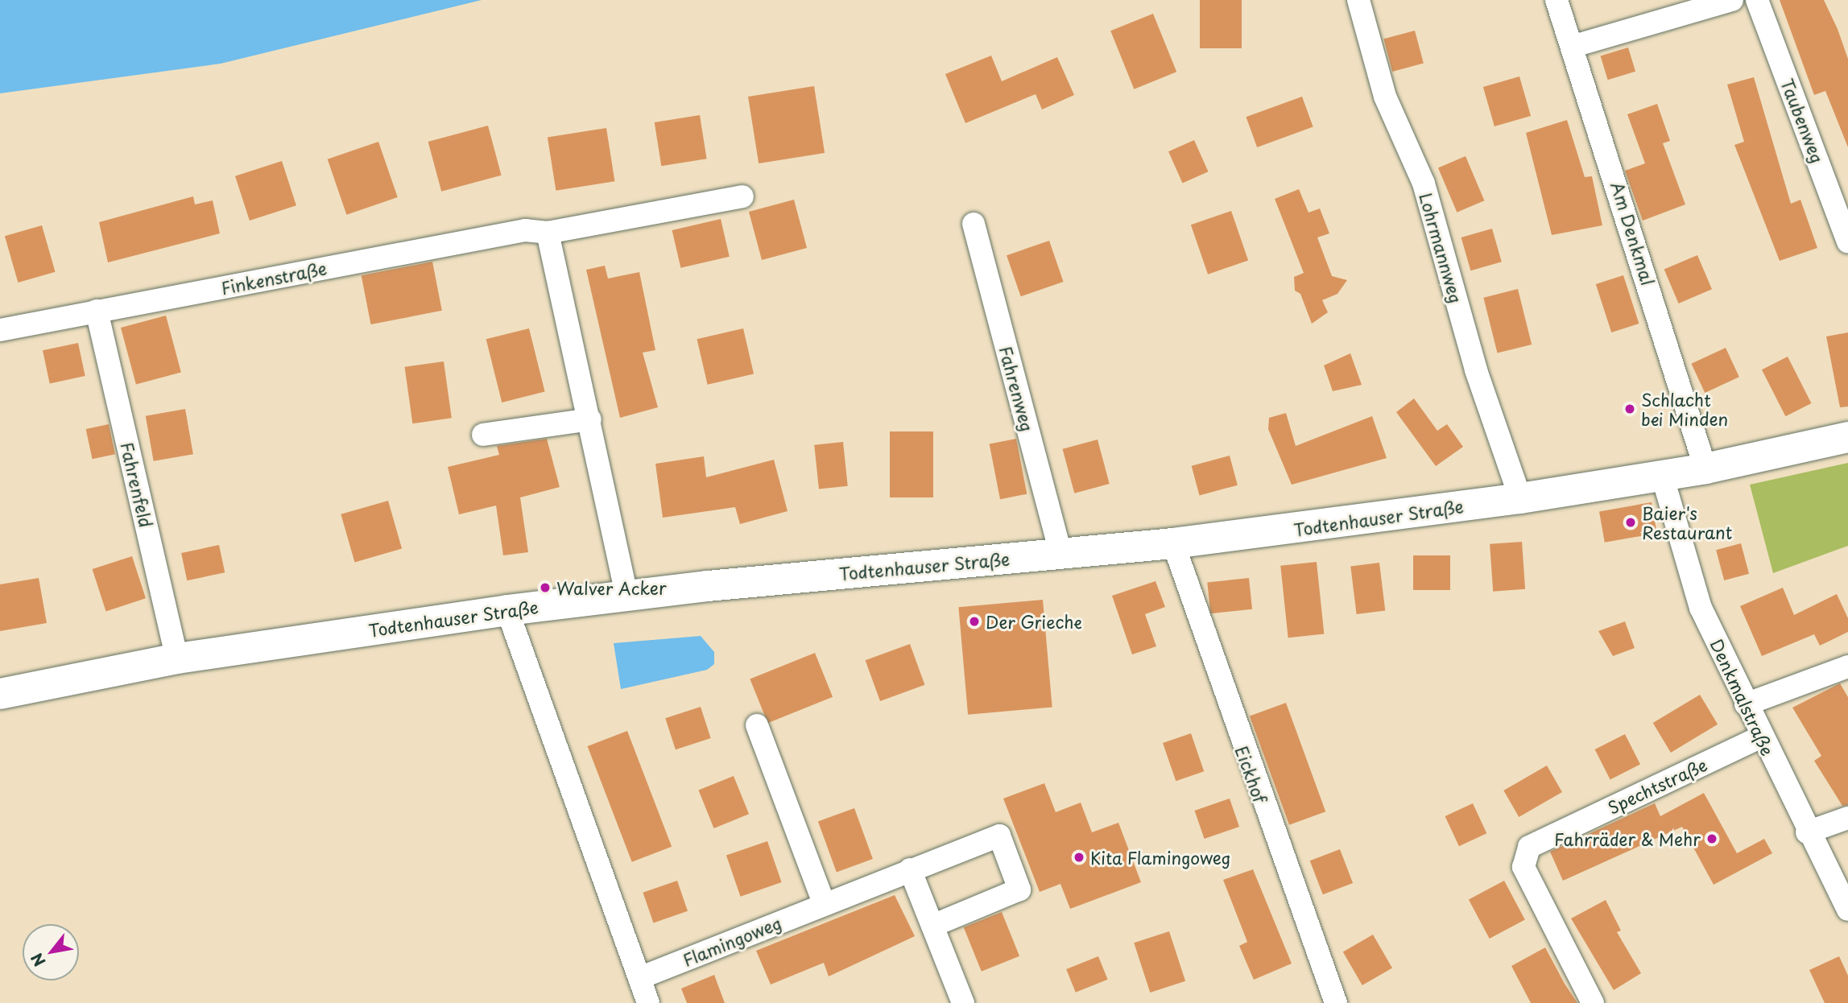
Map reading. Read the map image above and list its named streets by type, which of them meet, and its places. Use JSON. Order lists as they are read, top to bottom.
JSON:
{
  "streets": {
    "main road": ["Todtenhauser Straße"],
    "street": [
      "Taubenweg",
      "Am Denkmal",
      "Lohrmannweg",
      "Finkenstraße",
      "Fahrenweg",
      "Fahrenfeld",
      "Denkmalstraße",
      "Eickhof",
      "Spechtstraße",
      "Flamingoweg"
    ]
  },
  "crossings": [
    ["Am Denkmal", "Todtenhauser Straße"],
    ["Lohrmannweg", "Todtenhauser Straße"],
    ["Finkenstraße", "Fahrenfeld"],
    ["Fahrenweg", "Todtenhauser Straße"],
    ["Fahrenfeld", "Todtenhauser Straße"],
    ["Todtenhauser Straße", "Denkmalstraße"],
    ["Todtenhauser Straße", "Eickhof"],
    ["Denkmalstraße", "Spechtstraße"]
  ],
  "places": [
    "Schlacht bei Minden",
    "Baier's Restaurant",
    "Walver Acker",
    "Der Grieche",
    "Fahrräder & Mehr",
    "Kita Flamingoweg"
  ],
  "north": "bottom left"
}
